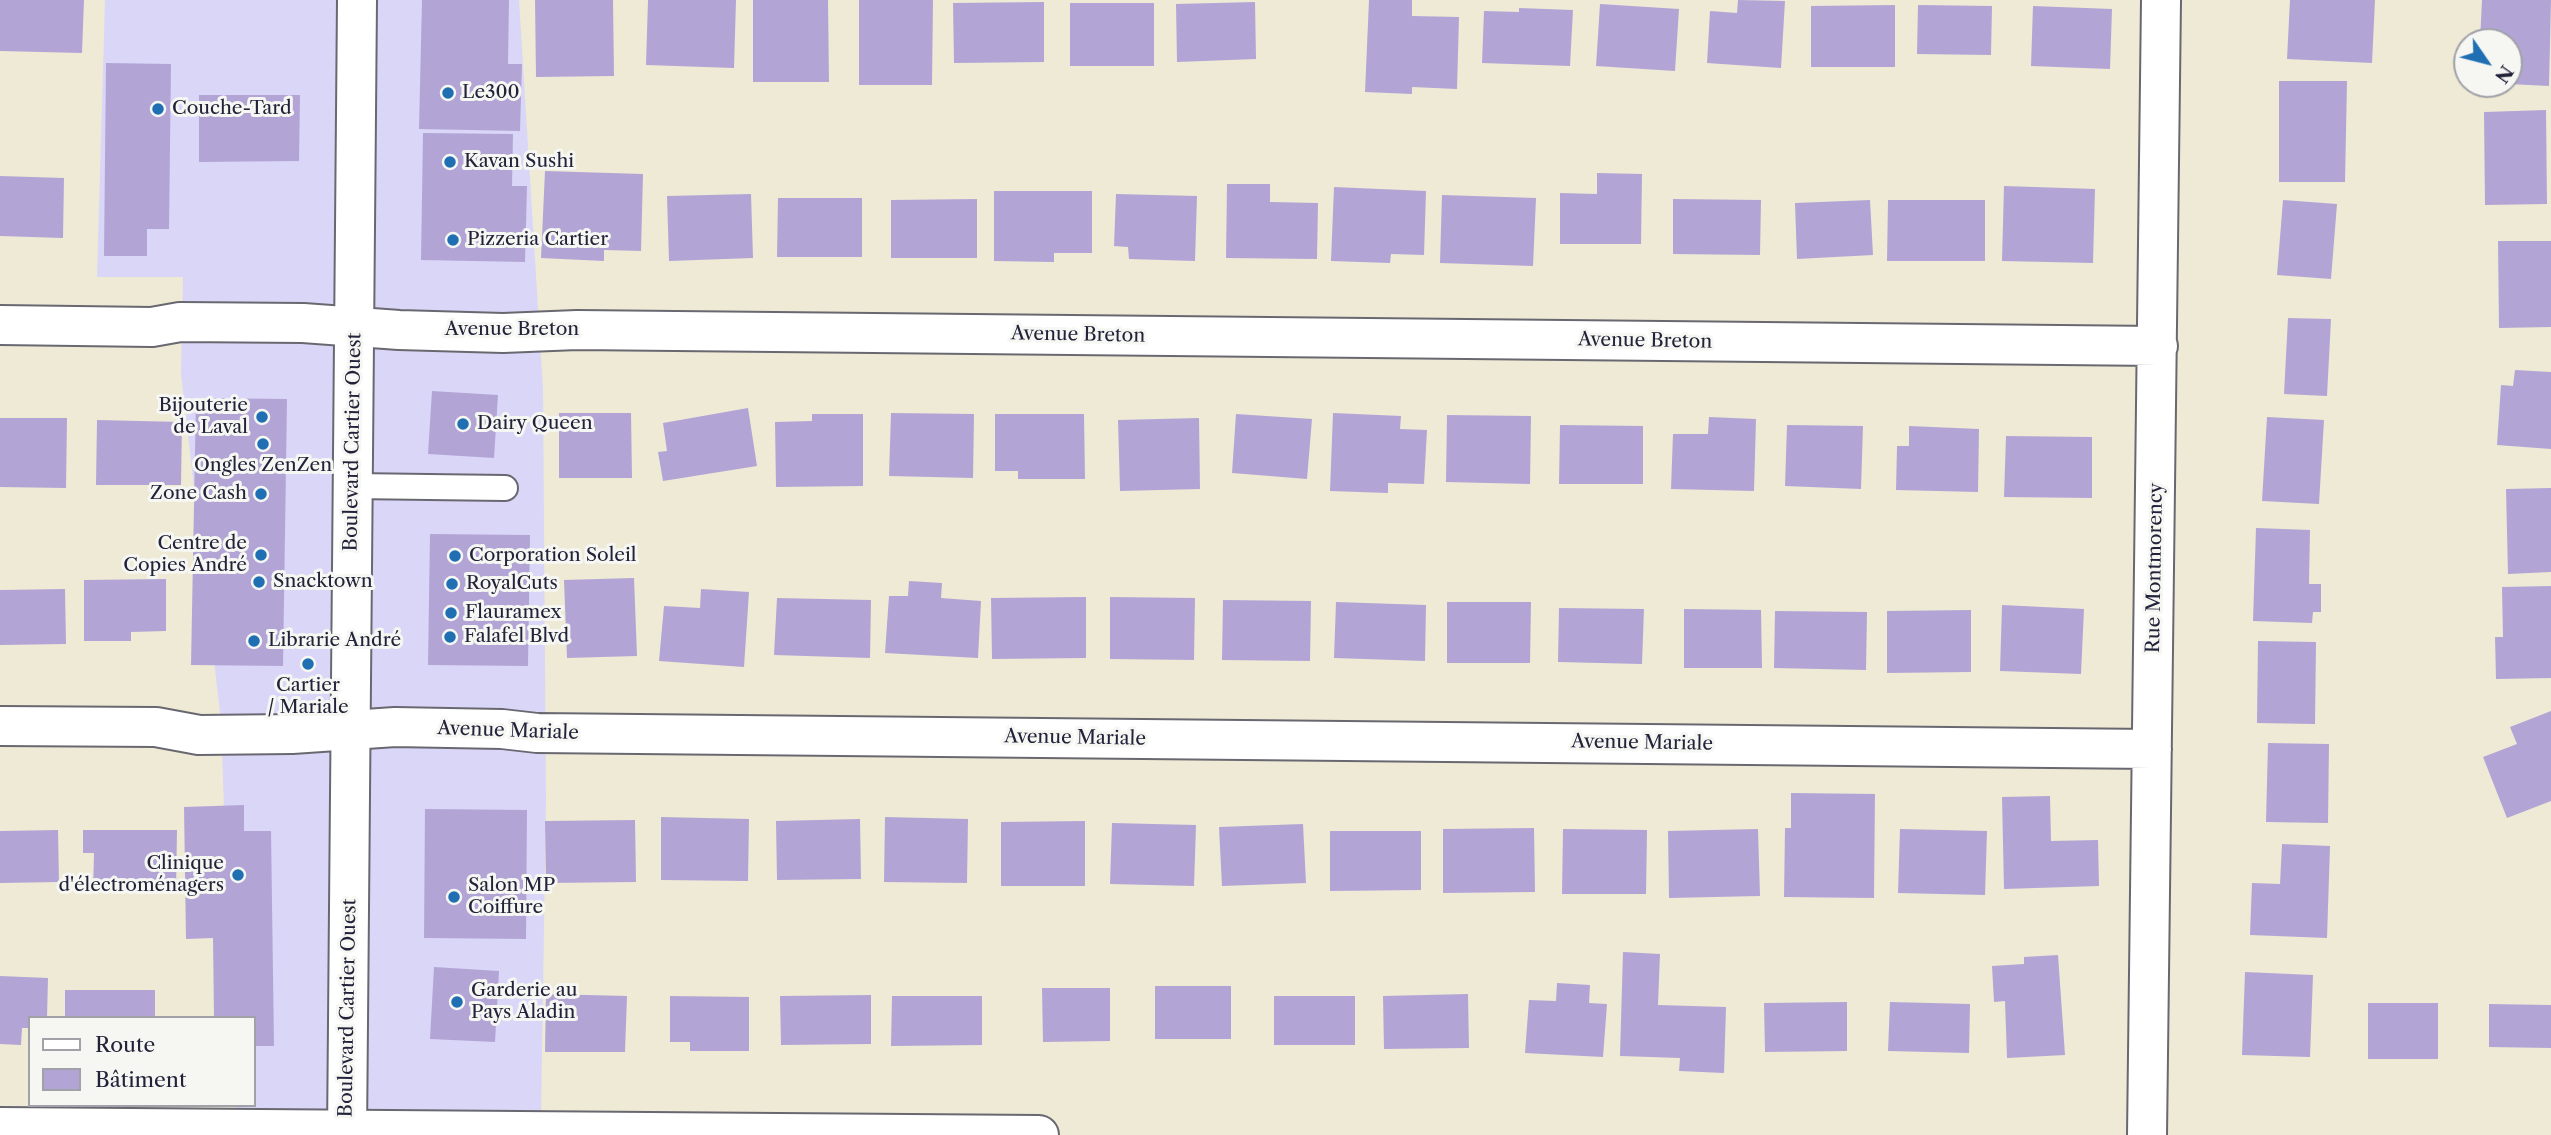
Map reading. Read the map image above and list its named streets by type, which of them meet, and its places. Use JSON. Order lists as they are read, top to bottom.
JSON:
{
  "streets": {
    "street": [
      "Avenue Breton",
      "Boulevard Cartier Ouest",
      "Rue Montmorency",
      "Avenue Mariale"
    ]
  },
  "crossings": [
    ["Avenue Breton", "Boulevard Cartier Ouest"],
    ["Avenue Breton", "Rue Montmorency"],
    ["Boulevard Cartier Ouest", "Avenue Mariale"],
    ["Rue Montmorency", "Avenue Mariale"]
  ],
  "places": [
    "Le300",
    "Couche-Tard",
    "Kavan Sushi",
    "Pizzeria Cartier",
    "Bijouterie de Laval",
    "Dairy Queen",
    "Ongles ZenZen",
    "Zone Cash",
    "Centre de Copies André",
    "Corporation Soleil",
    "Snacktown",
    "RoyalCuts",
    "Flauramex",
    "Falafel Blvd",
    "Librarie André",
    "Cartier / Mariale",
    "Clinique d'électroménagers",
    "Salon MP Coiffure",
    "Garderie au Pays Aladin"
  ],
  "legend": ["Route", "Bâtiment"],
  "north": "bottom right"
}
